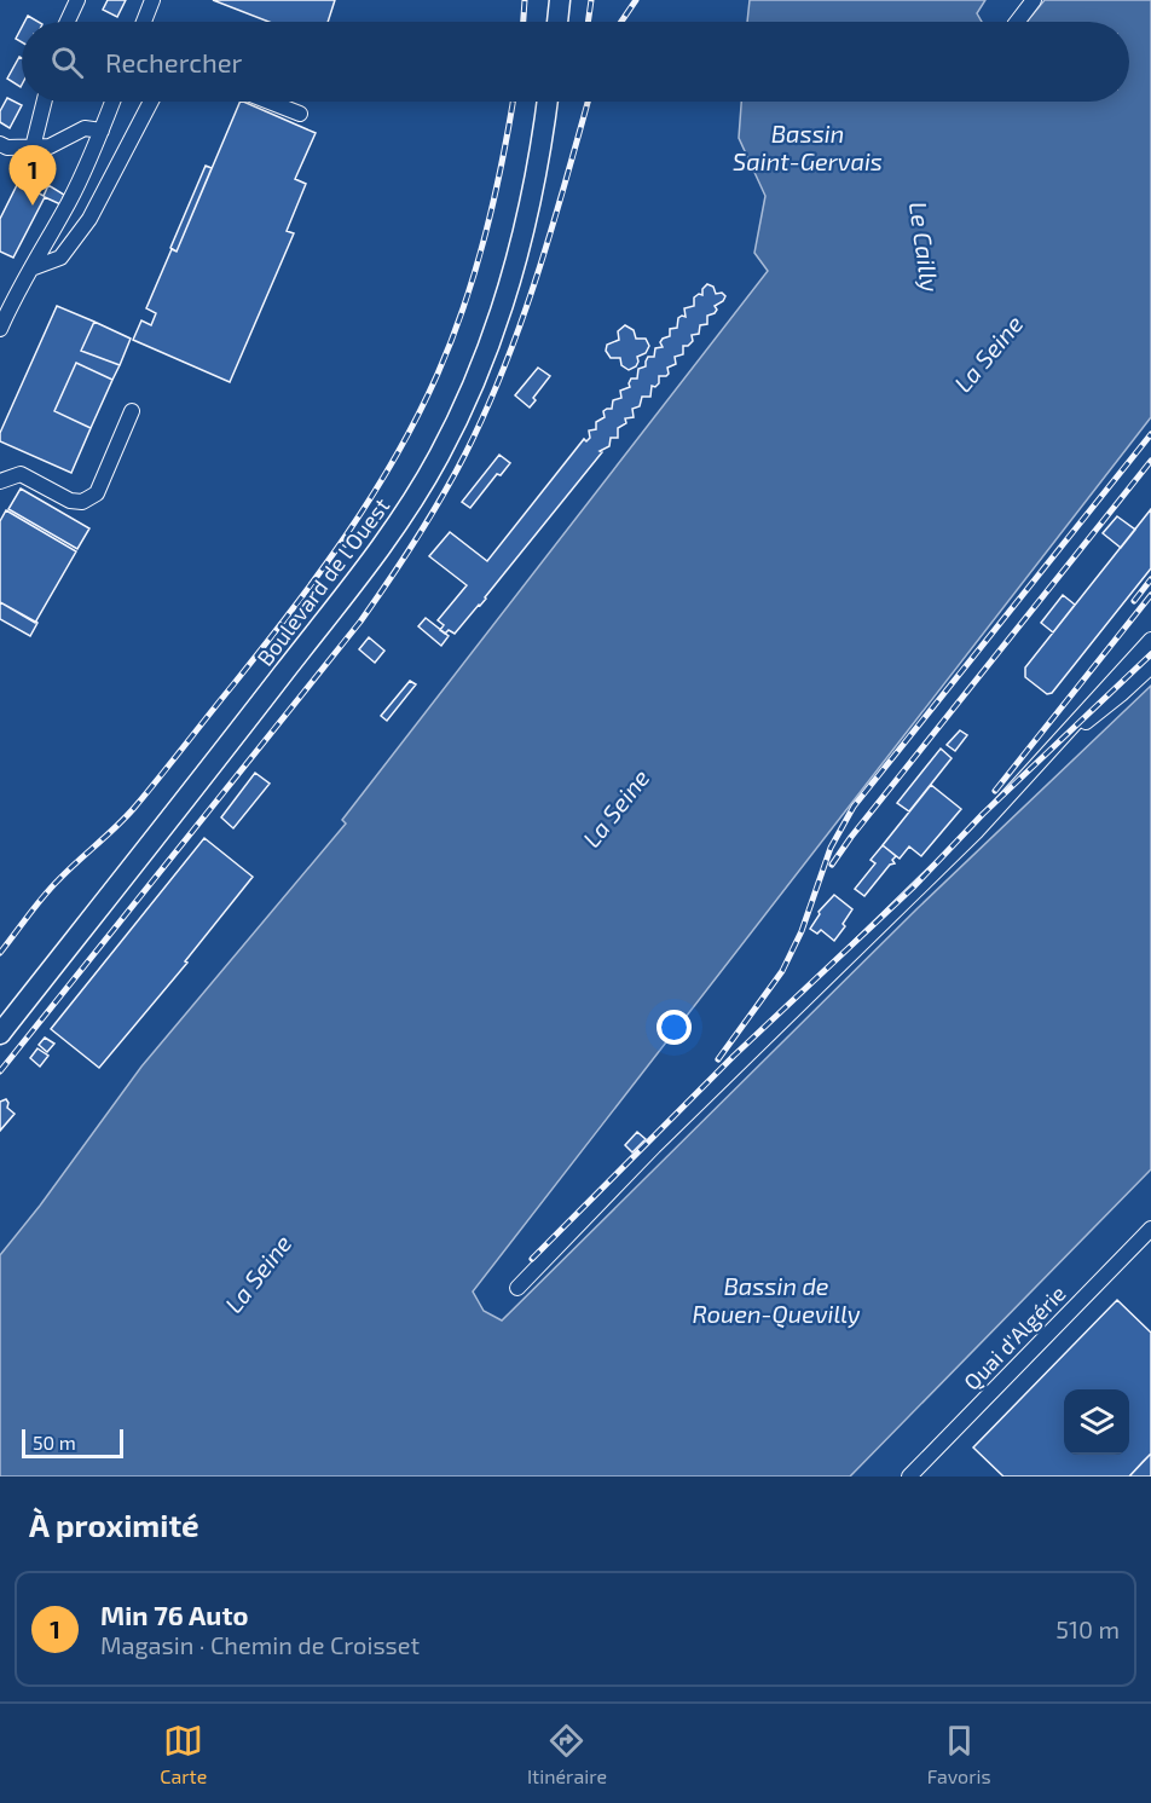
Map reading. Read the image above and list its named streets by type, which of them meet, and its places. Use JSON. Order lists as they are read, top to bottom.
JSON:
{
  "streets": {
    "main road": ["Boulevard de l'Ouest"],
    "street": ["Quai d'Algérie"]
  },
  "water": [
    "Bassin Saint-Gervais",
    "Le Cailly",
    "La Seine",
    "Bassin de Rouen-Quevilly"
  ],
  "scale_bar": "50 m",
  "page": {
    "search": "Rechercher",
    "pins": "1",
    "scale": "50 m",
    "heading": "À proximité",
    "list": [
      {
        "mark": "1",
        "name": "Min 76 Auto",
        "note": "Magasin · Chemin de Croisset",
        "value": "510 m"
      }
    ],
    "nav": ["Carte", "Itinéraire", "Favoris"]
  }
}
